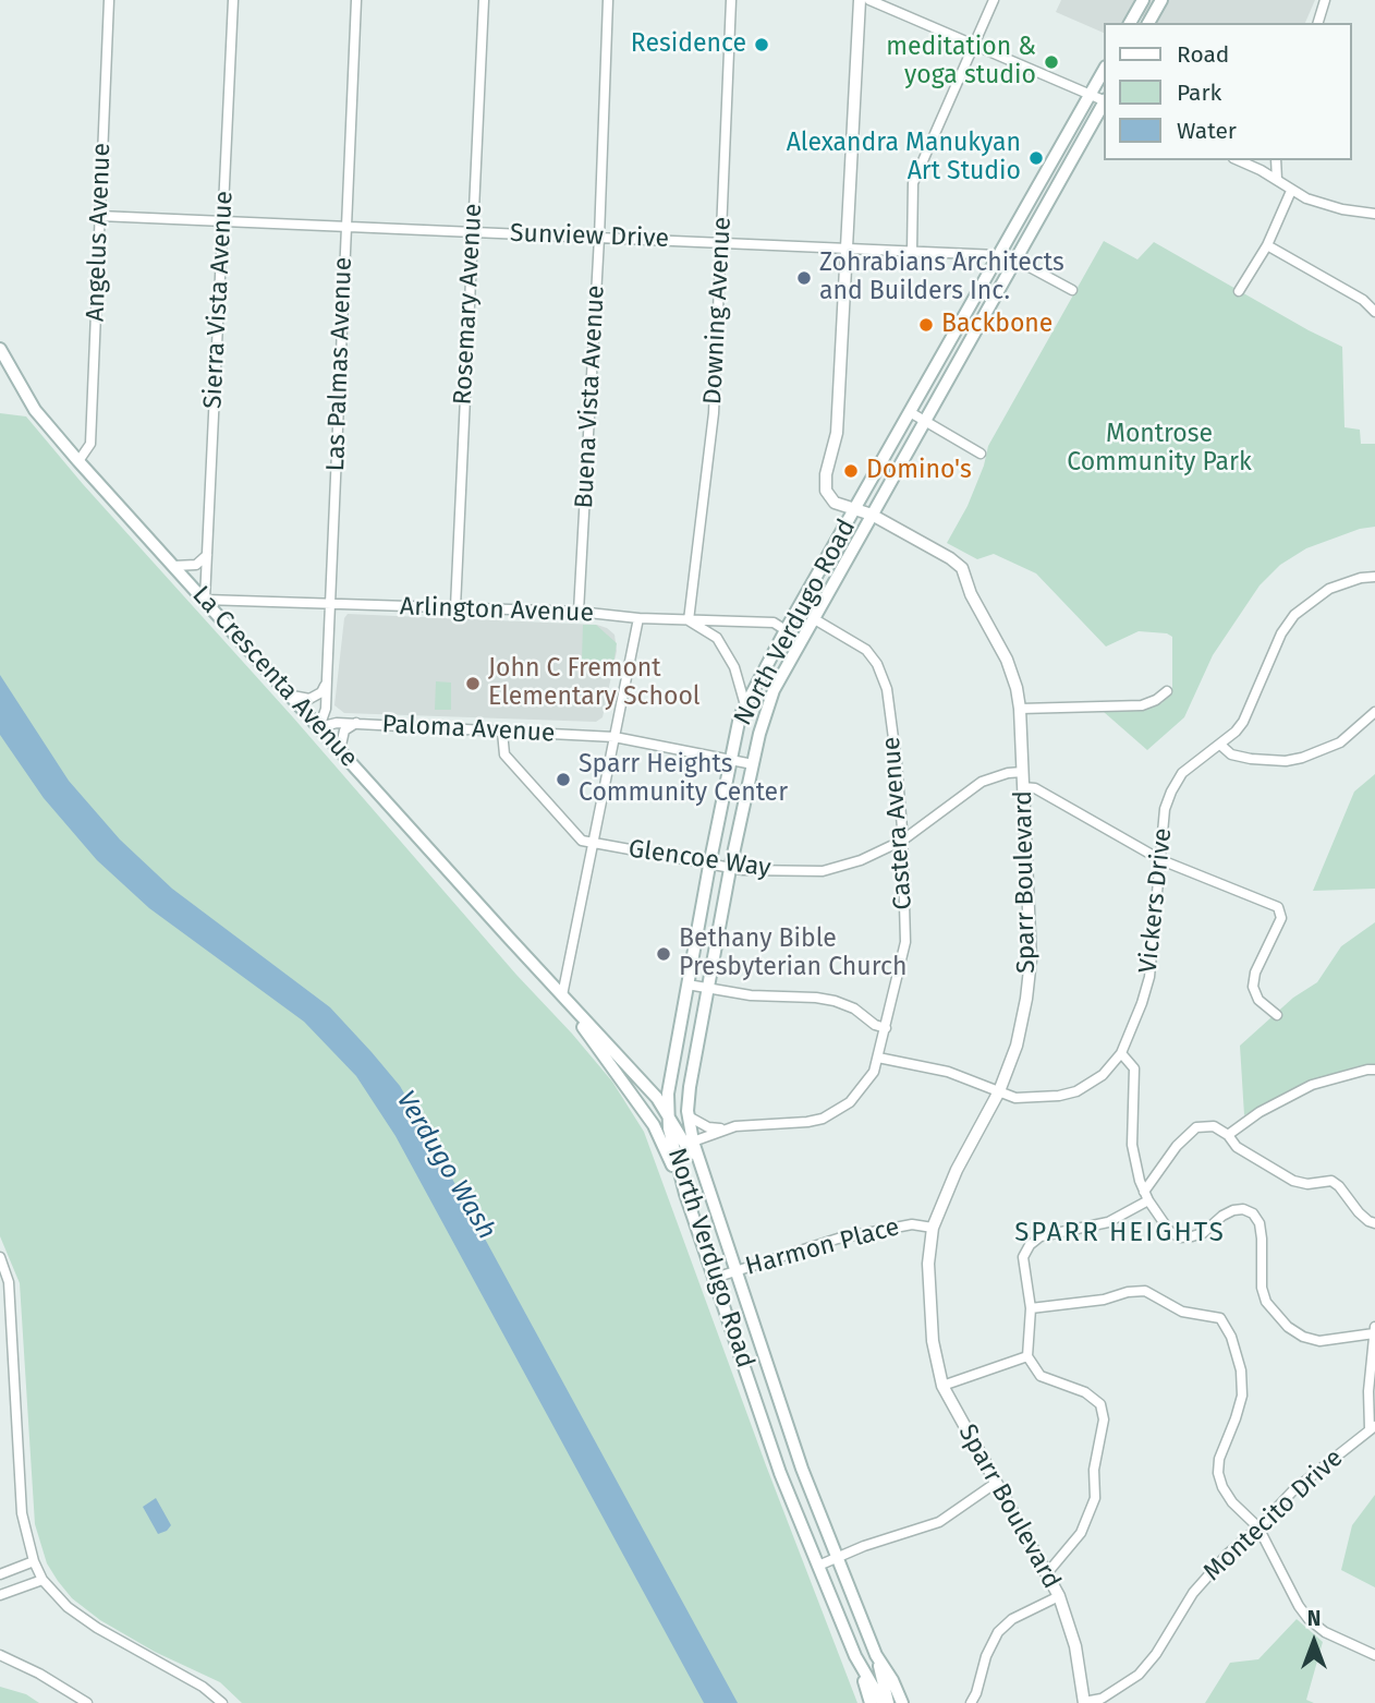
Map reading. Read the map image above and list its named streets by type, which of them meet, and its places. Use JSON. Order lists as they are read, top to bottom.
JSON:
{
  "streets": {
    "main road": ["North Verdugo Road", "La Crescenta Avenue"],
    "street": [
      "Angelus Avenue",
      "Sunview Drive",
      "Sierra Vista Avenue",
      "Rosemary Avenue",
      "Downing Avenue",
      "Las Palmas Avenue",
      "Buena Vista Avenue",
      "Arlington Avenue",
      "Paloma Avenue",
      "Castera Avenue",
      "Glencoe Way",
      "Sparr Boulevard",
      "Vickers Drive",
      "Harmon Place",
      "Montecito Drive"
    ]
  },
  "crossings": [
    ["Angelus Avenue", "Sunview Drive"],
    ["Angelus Avenue", "La Crescenta Avenue"],
    ["Sunview Drive", "Sierra Vista Avenue"],
    ["Sunview Drive", "Rosemary Avenue"],
    ["Sunview Drive", "Downing Avenue"],
    ["Sunview Drive", "Las Palmas Avenue"],
    ["Sunview Drive", "Buena Vista Avenue"],
    ["Sunview Drive", "North Verdugo Road"],
    ["Sierra Vista Avenue", "Arlington Avenue"],
    ["Sierra Vista Avenue", "La Crescenta Avenue"],
    ["Rosemary Avenue", "Arlington Avenue"],
    ["Downing Avenue", "Arlington Avenue"],
    ["Las Palmas Avenue", "Arlington Avenue"],
    ["Las Palmas Avenue", "La Crescenta Avenue"],
    ["Las Palmas Avenue", "Paloma Avenue"],
    ["Buena Vista Avenue", "Arlington Avenue"],
    ["Arlington Avenue", "North Verdugo Road"],
    ["Arlington Avenue", "La Crescenta Avenue"],
    ["North Verdugo Road", "La Crescenta Avenue"],
    ["North Verdugo Road", "Paloma Avenue"],
    ["North Verdugo Road", "Castera Avenue"],
    ["North Verdugo Road", "Glencoe Way"],
    ["North Verdugo Road", "Sparr Boulevard"],
    ["North Verdugo Road", "Harmon Place"],
    ["La Crescenta Avenue", "Paloma Avenue"],
    ["Paloma Avenue", "Glencoe Way"],
    ["Castera Avenue", "Glencoe Way"],
    ["Castera Avenue", "Vickers Drive"],
    ["Glencoe Way", "Sparr Boulevard"],
    ["Sparr Boulevard", "Vickers Drive"],
    ["Sparr Boulevard", "Harmon Place"],
    ["Sparr Boulevard", "Montecito Drive"]
  ],
  "districts": ["SPARR HEIGHTS"],
  "water": ["Verdugo Wash"],
  "parks": ["Montrose Community Park"],
  "places": [
    "Residence",
    "meditation & yoga studio",
    "Alexandra Manukyan Art Studio",
    "Zohrabians Architects and Builders Inc.",
    "Backbone",
    "Domino's",
    "John C Fremont Elementary School",
    "Sparr Heights Community Center",
    "Bethany Bible Presbyterian Church"
  ],
  "legend": ["Road", "Park", "Water"],
  "north": "top"
}
